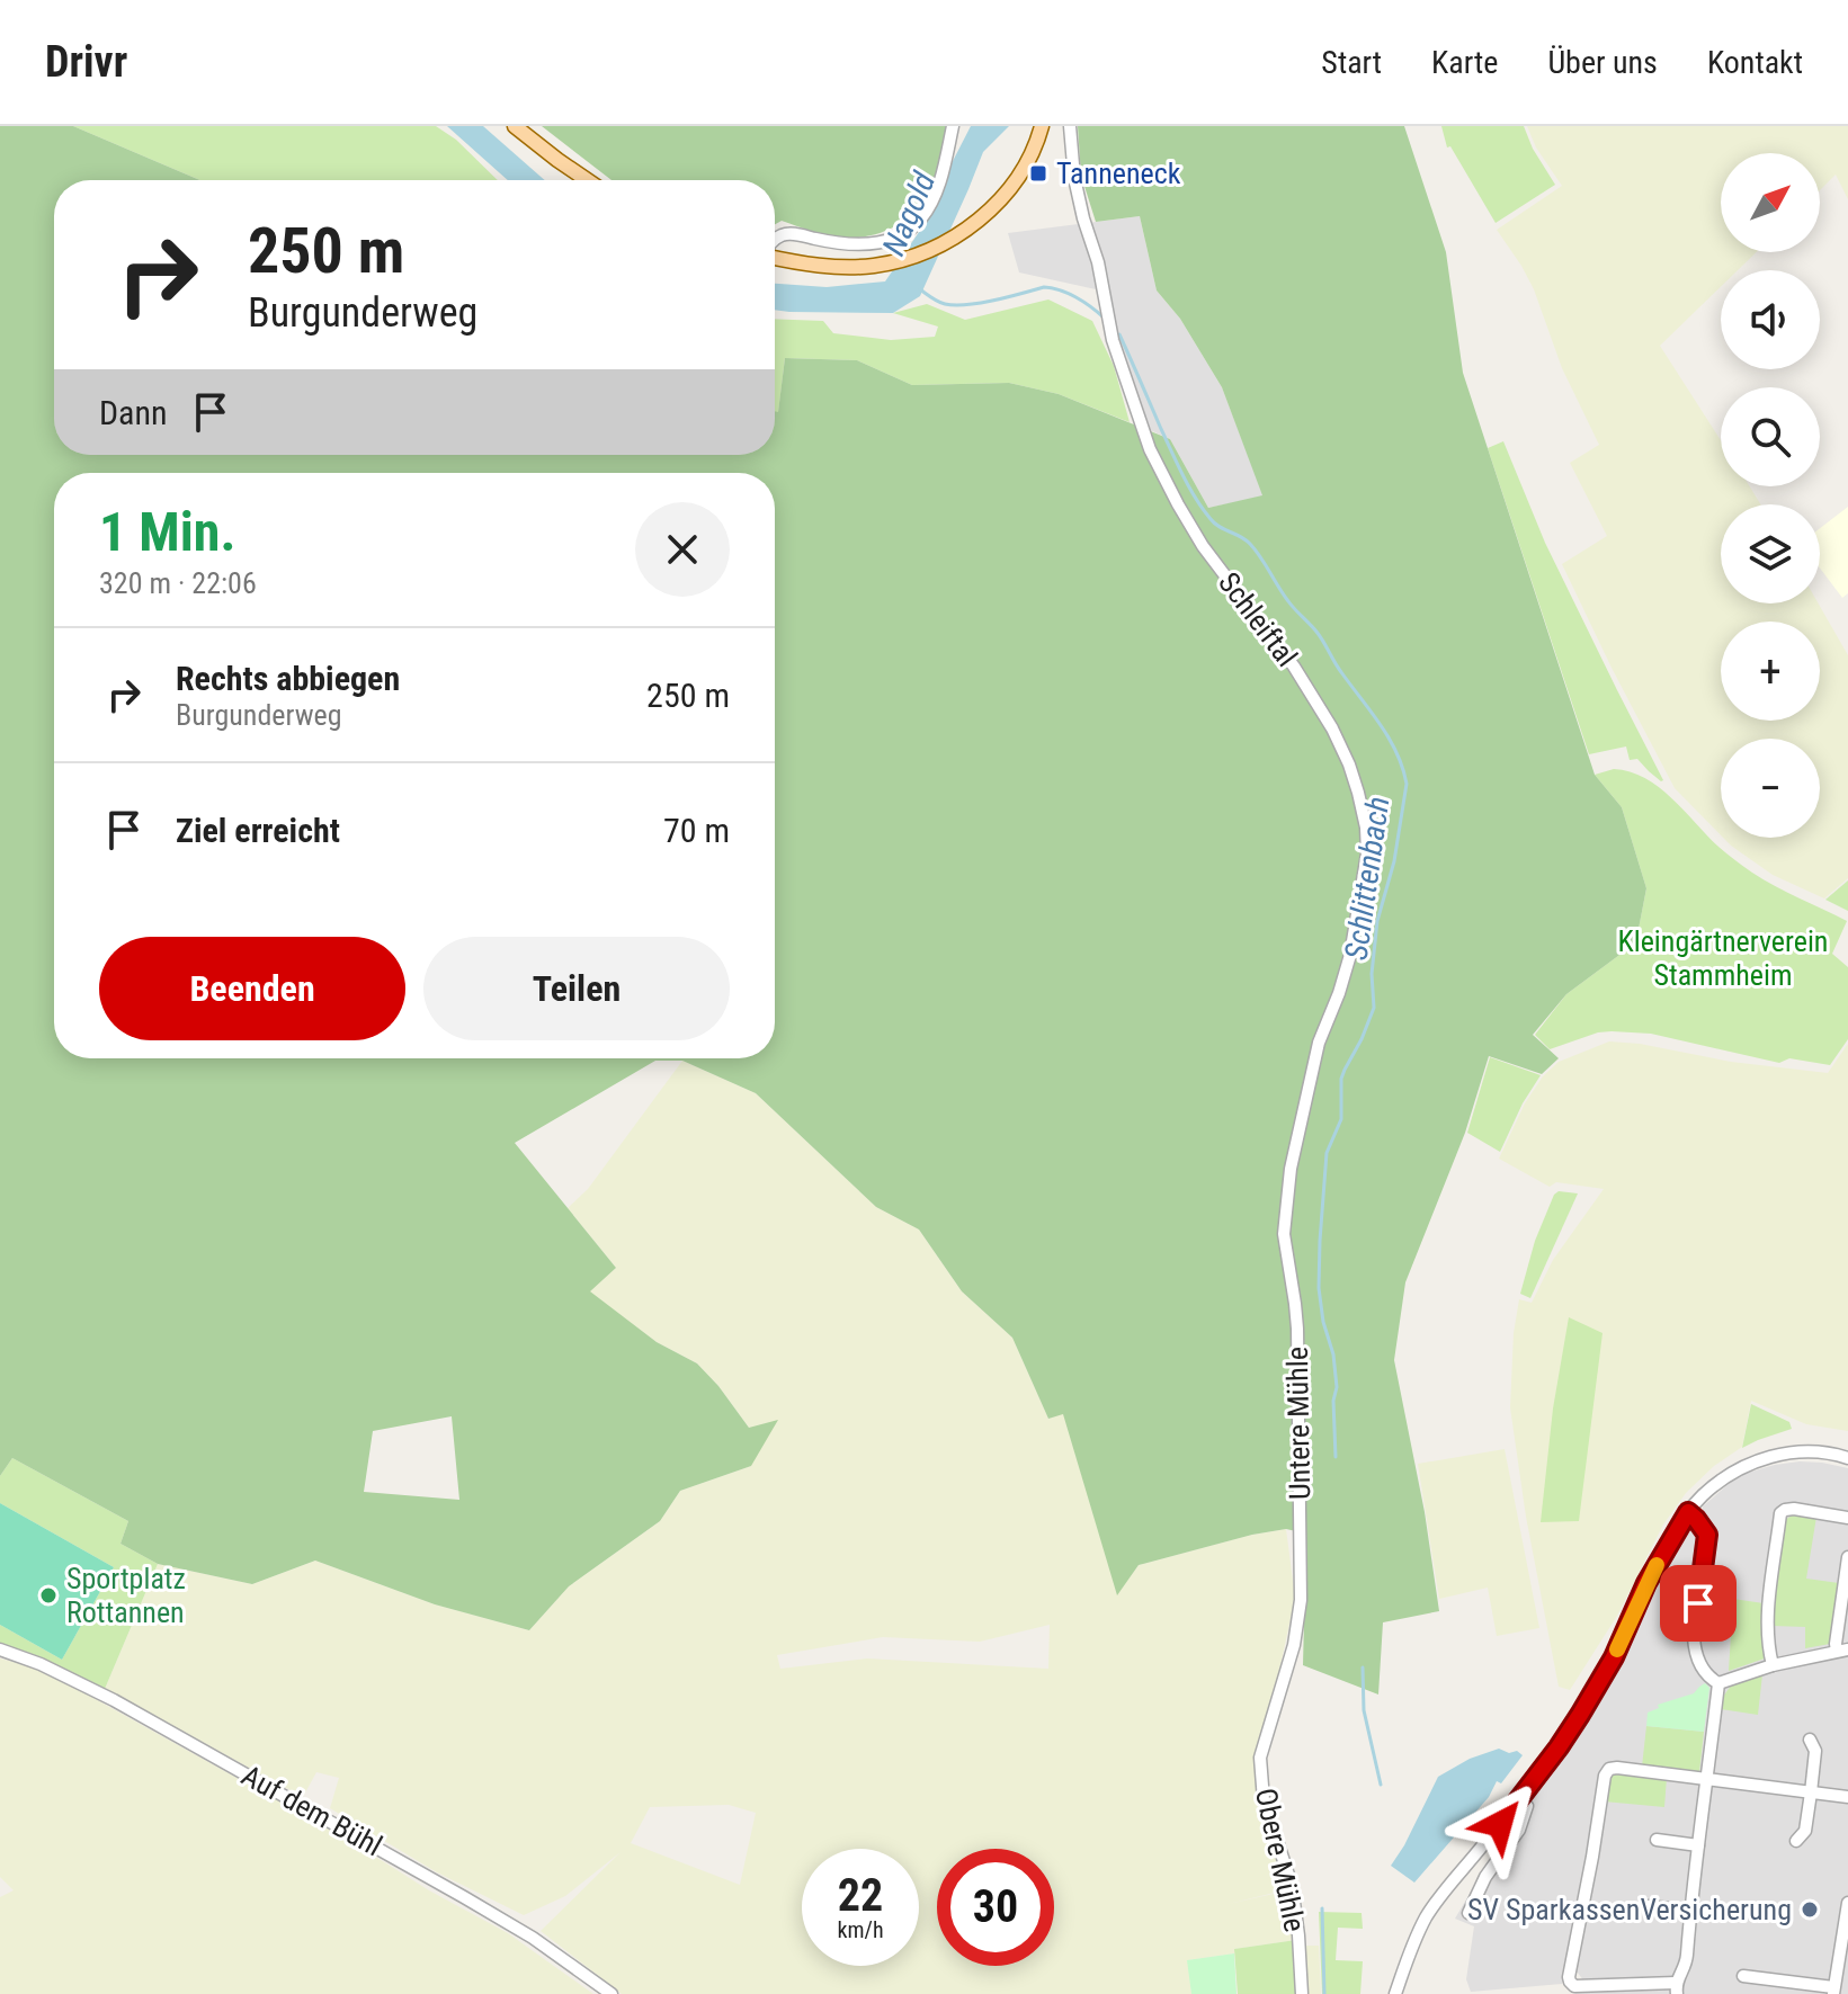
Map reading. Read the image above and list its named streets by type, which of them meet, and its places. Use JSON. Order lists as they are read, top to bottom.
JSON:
{
  "streets": {
    "street": [
      "Schleiftal",
      "Untere Mühle",
      "Auf dem Bühl",
      "Obere Mühle"
    ]
  },
  "crossings": [
    ["Schleiftal", "Untere Mühle"],
    ["Untere Mühle", "Obere Mühle"]
  ],
  "water": ["Nagold", "Schlittenbach"],
  "parks": ["Kleingärtnerverein Stammheim"],
  "places": {
    "transit": ["Tanneneck"],
    "other": ["Sportplatz Rottannen", "SV SparkassenVersicherung"]
  },
  "north": "top right",
  "page": {
    "header": "Drivr",
    "nav": [
      "Start",
      "Karte",
      "Über uns",
      "Kontakt"
    ],
    "map_buttons": ["+", "−"],
    "turn": ["250 m", "Burgunderweg"],
    "then": "Dann",
    "heading": ["1 Min.", "320 m · 22:06"],
    "list": [
      {
        "name": "Rechts abbiegen",
        "note": "Burgunderweg",
        "value": "250 m"
      },
      {
        "name": "Ziel erreicht",
        "value": "70 m"
      }
    ],
    "buttons": ["Beenden", "Teilen"],
    "speed": "22 km/h",
    "limit": "30"
  }
}
